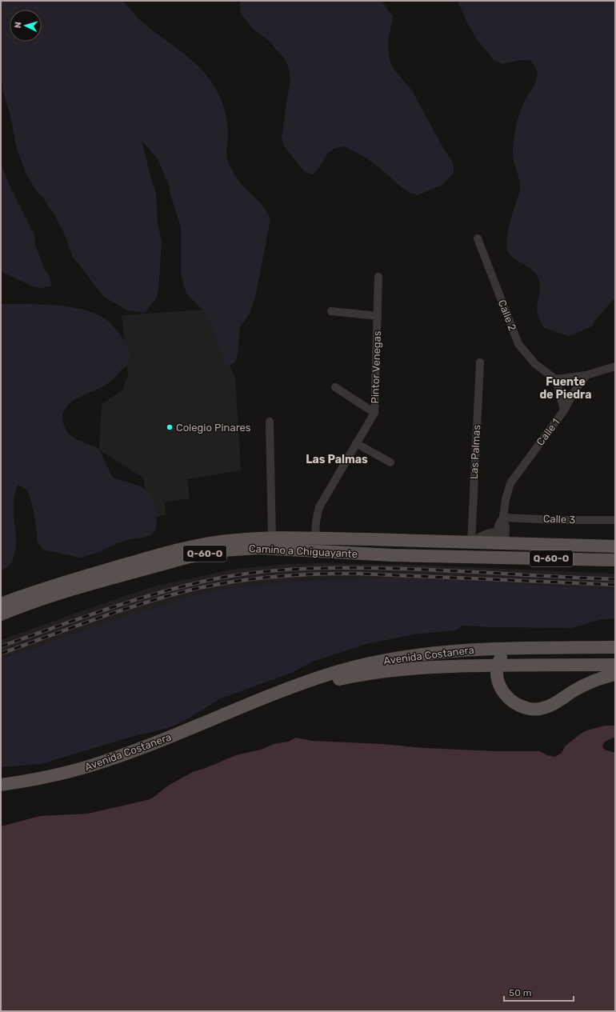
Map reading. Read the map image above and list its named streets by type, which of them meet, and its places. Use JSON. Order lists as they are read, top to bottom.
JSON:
{
  "streets": {
    "main road": ["Camino a Chiguayante", "Q-60-O", "Avenida Costanera"],
    "street": [
      "Calle 2",
      "Pintor Venegas",
      "Calle 1",
      "Las Palmas",
      "Calle 3"
    ]
  },
  "crossings": [
    ["Pintor Venegas", "Camino a Chiguayante"],
    ["Calle 1", "Calle 3"],
    ["Calle 1", "Camino a Chiguayante"],
    ["Las Palmas", "Camino a Chiguayante"]
  ],
  "districts": ["Fuente de Piedra", "Las Palmas"],
  "places": ["Colegio Pinares"],
  "scale_bar": "50 m",
  "north": "left"
}
